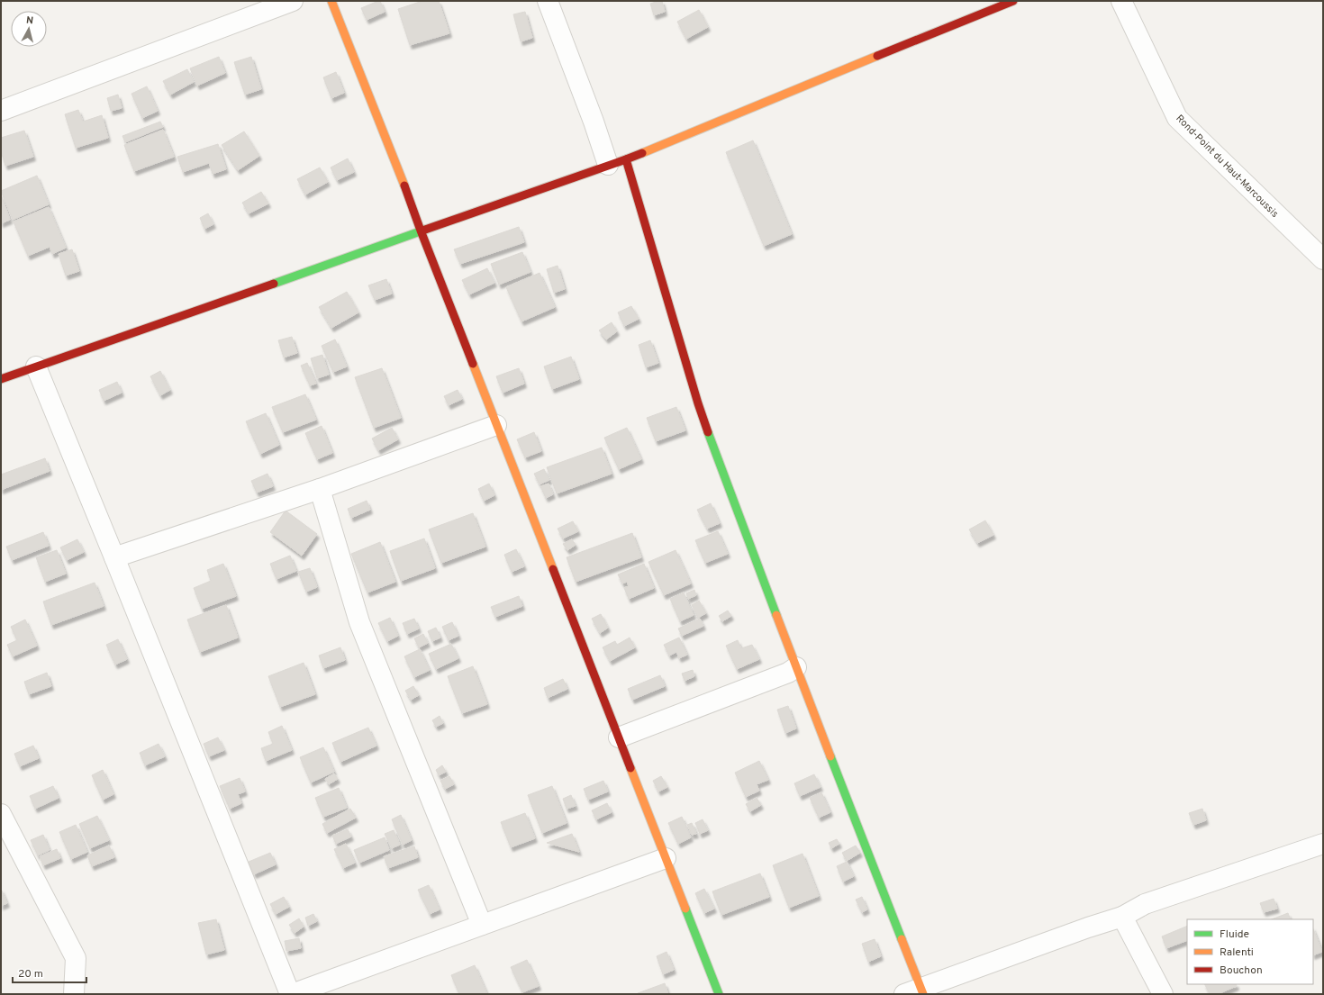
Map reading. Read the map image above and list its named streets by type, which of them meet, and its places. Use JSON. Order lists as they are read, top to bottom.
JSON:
{
  "streets": {
    "street": ["Rond-Point du Haut-Marcoussis"]
  },
  "legend": ["Fluide", "Ralenti", "Bouchon"],
  "scale_bar": "20 m",
  "north": "top"
}
